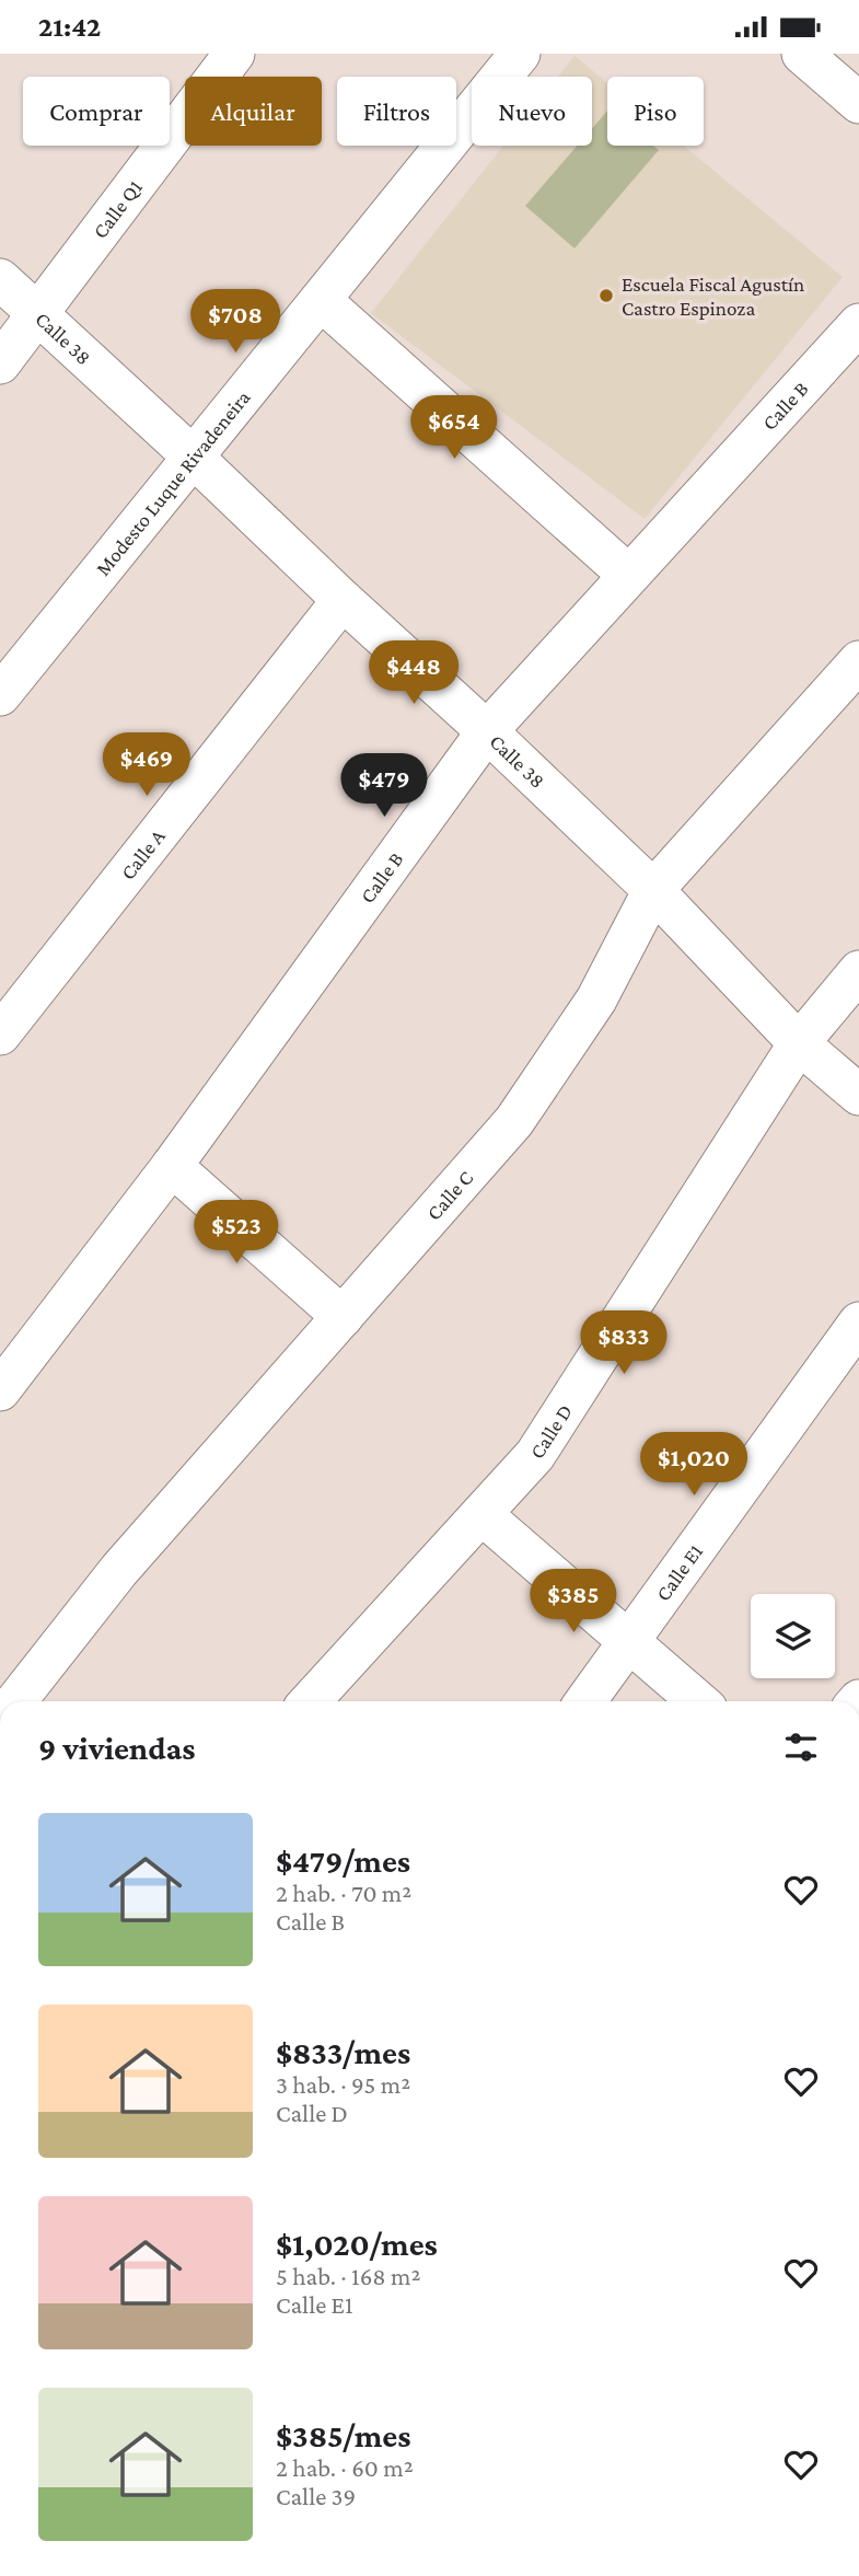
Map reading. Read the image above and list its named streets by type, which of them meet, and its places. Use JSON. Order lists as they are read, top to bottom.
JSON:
{
  "streets": {
    "street": [
      "Calle Q1",
      "Calle 38",
      "Calle B",
      "Modesto Luque Rivadeneira",
      "Calle A",
      "Calle C",
      "Calle D",
      "Calle E1"
    ]
  },
  "crossings": [
    ["Calle Q1", "Calle 38"],
    ["Calle 38", "Calle B"],
    ["Calle 38", "Modesto Luque Rivadeneira"],
    ["Calle 38", "Calle A"],
    ["Calle 38", "Calle C"],
    ["Calle 38", "Calle D"]
  ],
  "places": ["Escuela Fiscal Agustín Castro Espinoza"],
  "page": {
    "status": "21:42",
    "chip": [
      "Comprar",
      "Alquilar",
      "Filtros",
      "Nuevo",
      "Piso"
    ],
    "price": [
      "$708",
      "$654",
      "$448",
      "$469",
      "$479",
      "$523",
      "$833",
      "$1,020",
      "$385"
    ],
    "heading": "9 viviendas",
    "list": [
      {
        "name": "$479/mes",
        "note": "2 hab. · 70 m² · Calle B"
      },
      {
        "name": "$833/mes",
        "note": "3 hab. · 95 m² · Calle D"
      },
      {
        "name": "$1,020/mes",
        "note": "5 hab. · 168 m² · Calle E1"
      },
      {
        "name": "$385/mes",
        "note": "2 hab. · 60 m² · Calle 39"
      }
    ]
  }
}
